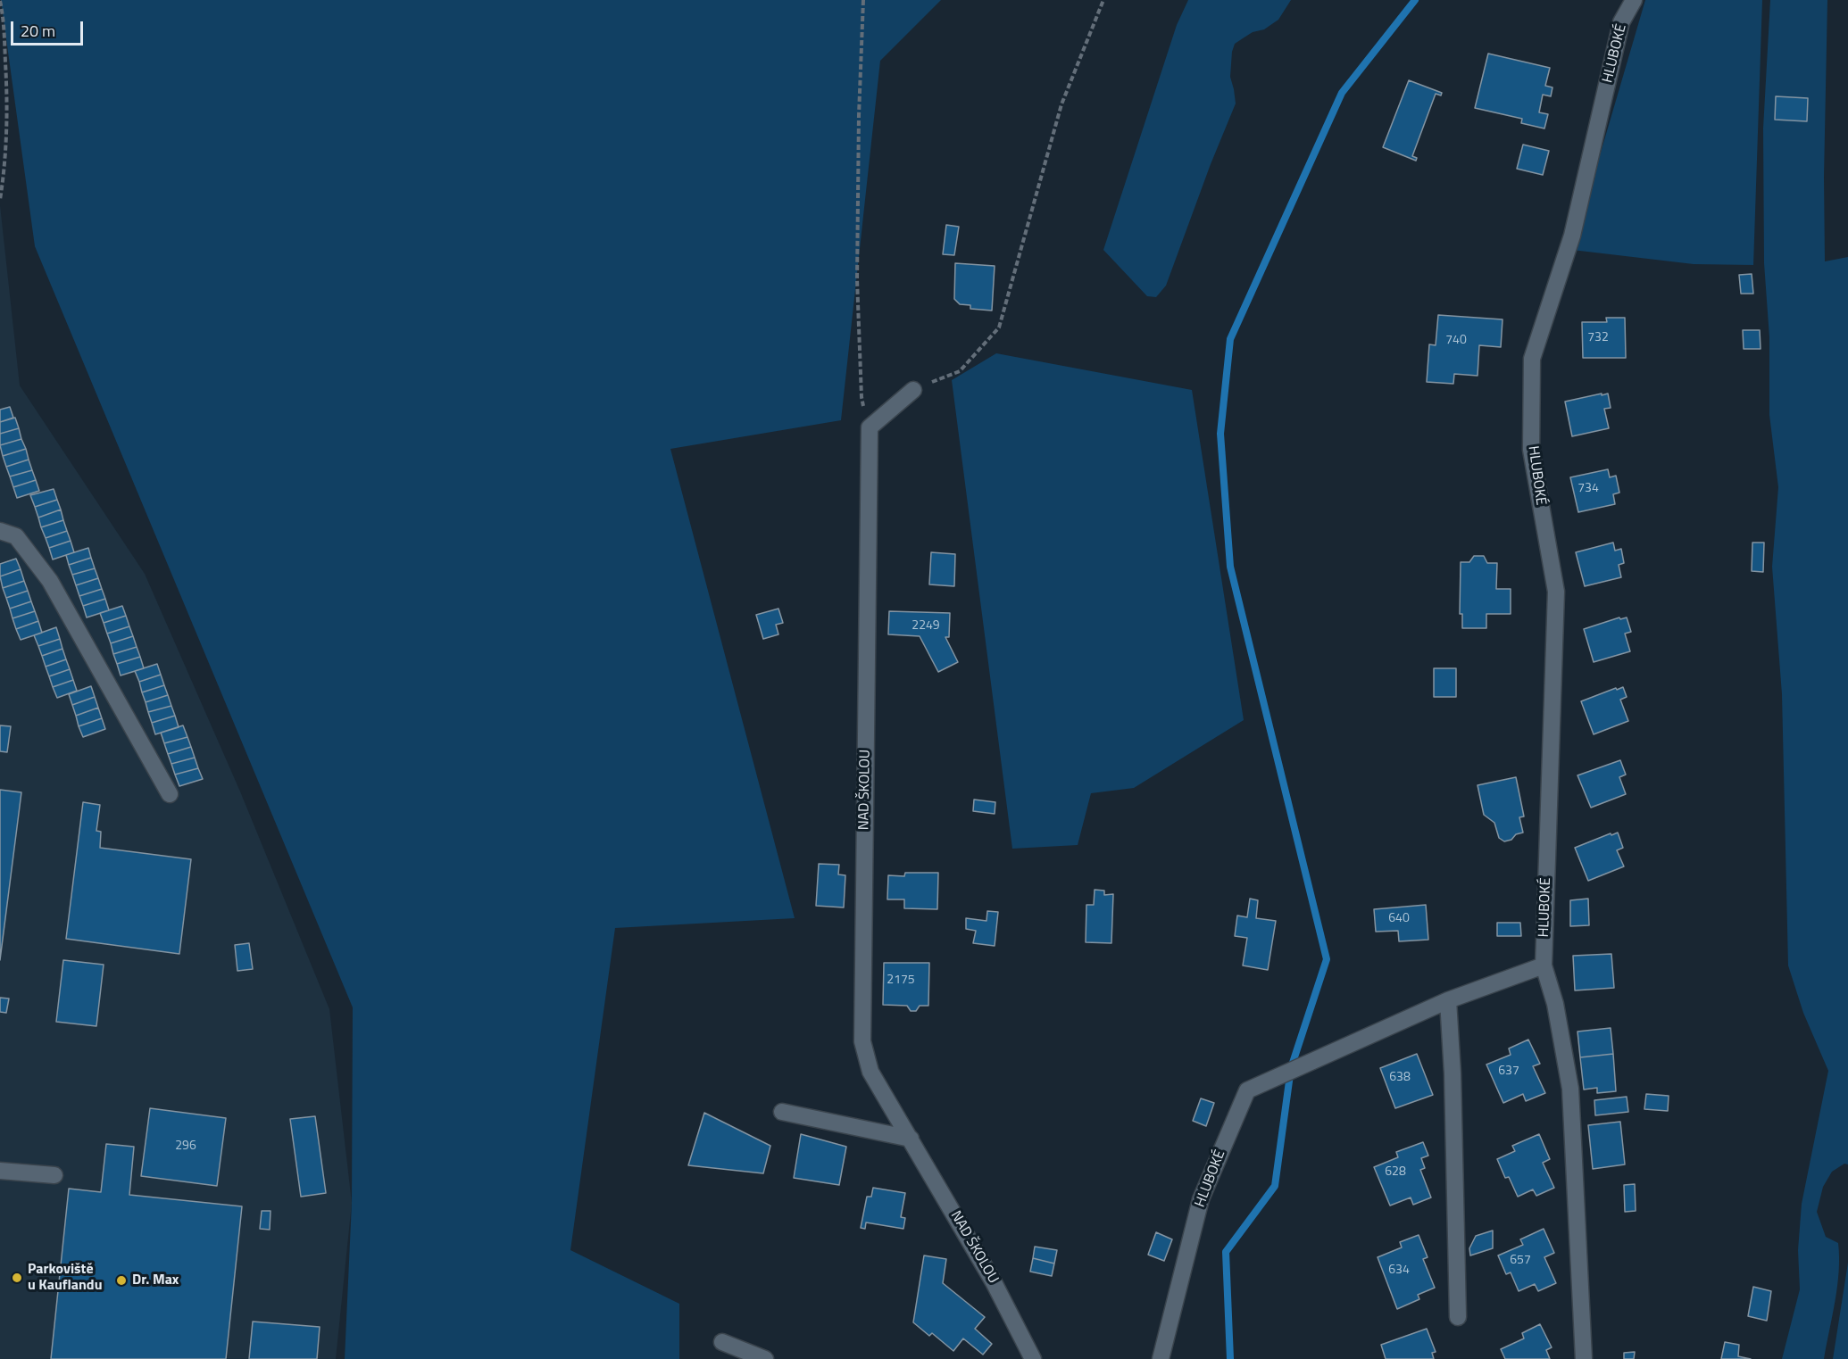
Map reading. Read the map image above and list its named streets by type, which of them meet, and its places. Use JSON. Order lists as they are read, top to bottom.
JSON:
{
  "streets": {
    "street": ["HLUBOKÉ", "NAD ŠKOLOU"]
  },
  "places": ["Parkoviště u Kauflandu", "Dr. Max"],
  "house_numbers": [
    "732",
    "740",
    "734",
    "2249",
    "640",
    "2175",
    "637",
    "638",
    "296",
    "628",
    "657",
    "634"
  ],
  "scale_bar": "20 m"
}
